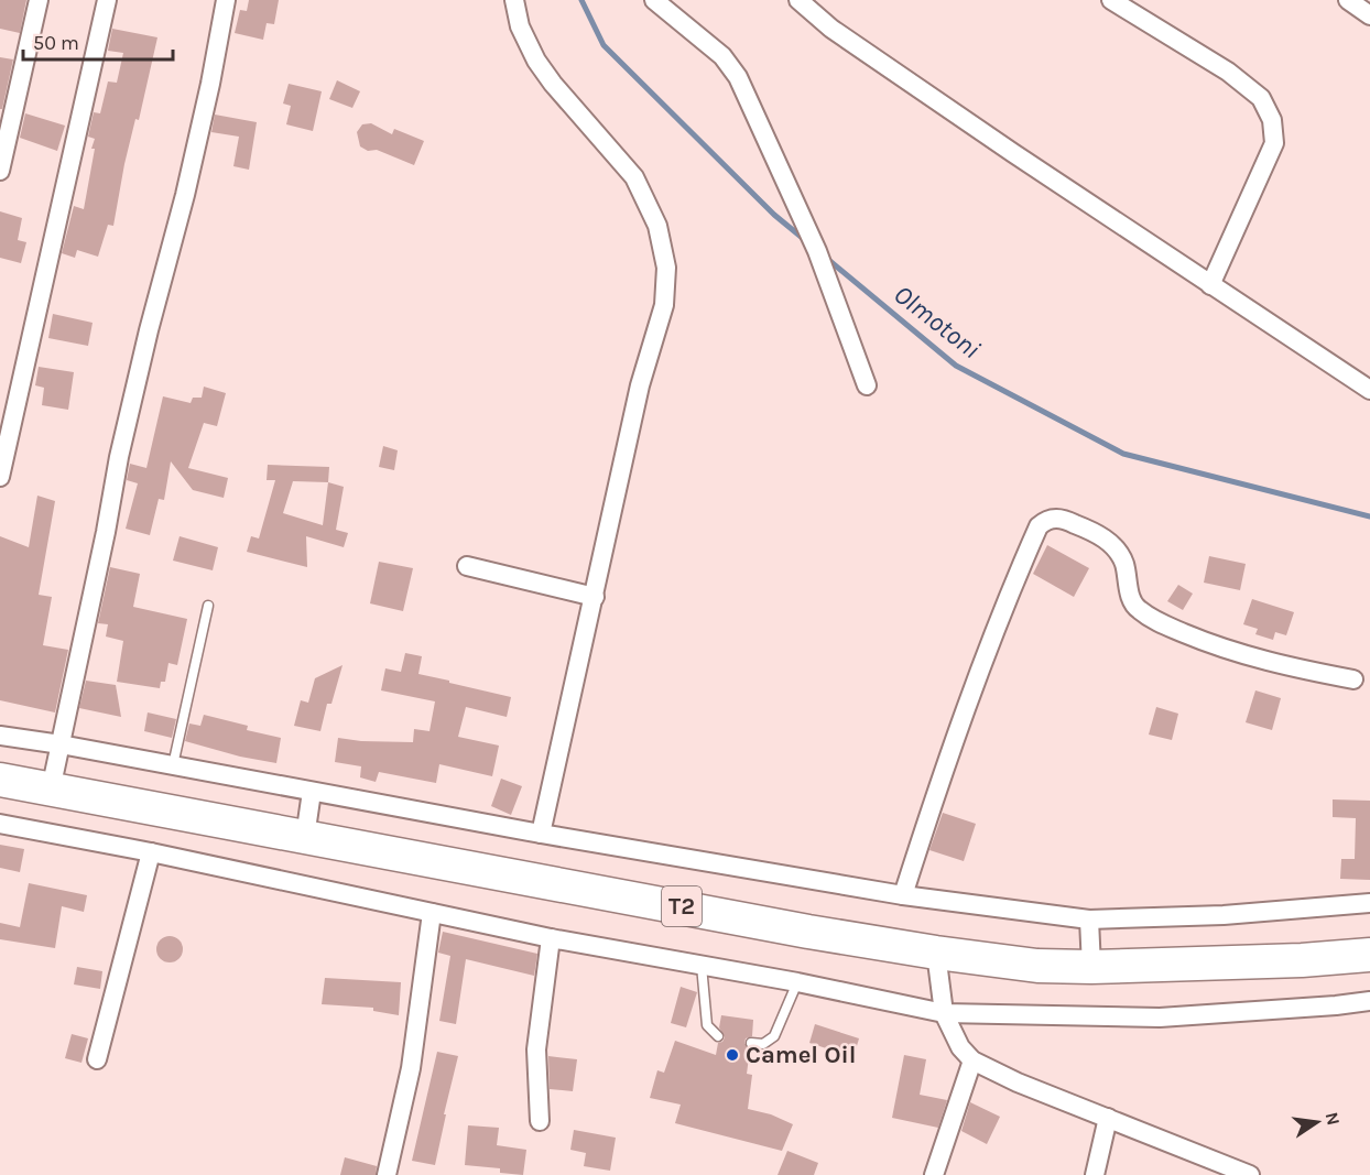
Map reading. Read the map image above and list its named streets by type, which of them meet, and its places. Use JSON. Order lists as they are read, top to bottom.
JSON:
{
  "streets": {
    "highway": ["T2"]
  },
  "water": ["Olmotoni"],
  "places": ["Camel Oil"],
  "scale_bar": "50 m",
  "north": "right"
}
